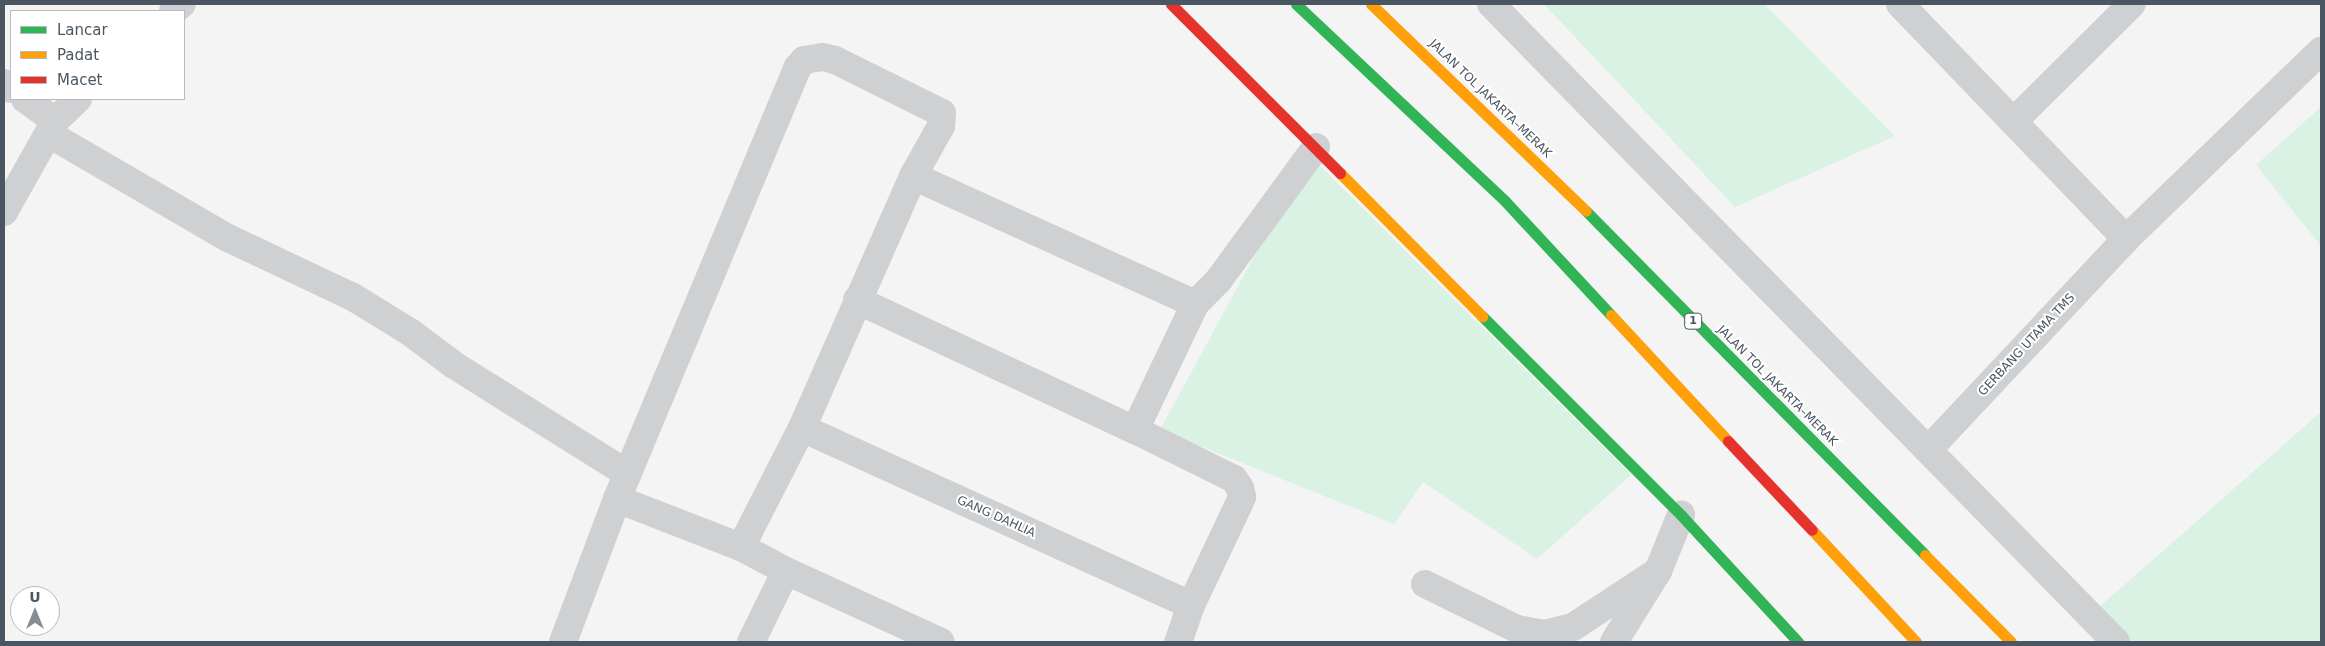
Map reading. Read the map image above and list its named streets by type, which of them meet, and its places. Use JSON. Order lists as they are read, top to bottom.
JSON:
{
  "streets": {
    "main road": ["JALAN TOL JAKARTA–MERAK", "1"],
    "street": ["GERBANG UTAMA TMS", "GANG DAHLIA"]
  },
  "legend": ["Lancar", "Padat", "Macet"],
  "north": "top"
}
